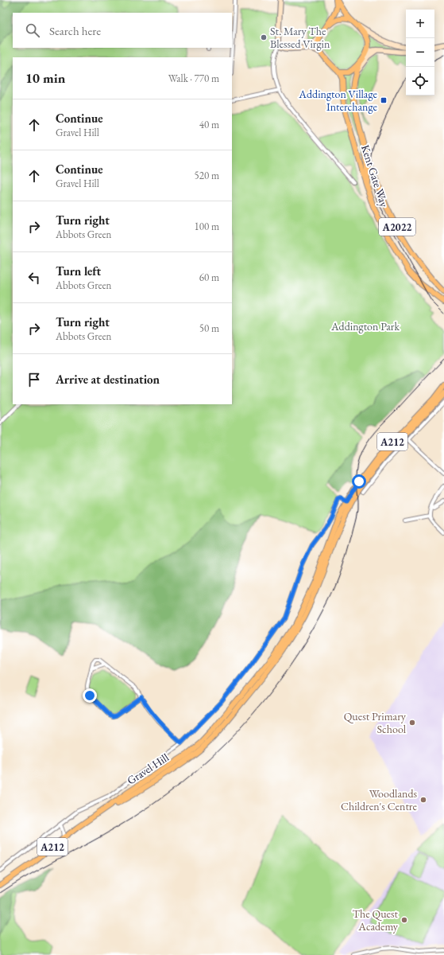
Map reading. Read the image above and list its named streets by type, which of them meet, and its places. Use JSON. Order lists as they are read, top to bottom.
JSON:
{
  "streets": {
    "main road": [
      "Kent Gate Way",
      "A2022",
      "A212",
      "Gravel Hill"
    ]
  },
  "parks": ["Addington Park"],
  "places": {
    "other": [
      "St. Mary The Blessed Virgin",
      "Quest Primary School",
      "Woodlands Children's Centre",
      "The Quest Academy"
    ],
    "transit": ["Addington Village Interchange"]
  },
  "page": {
    "map_buttons": ["+", "−"],
    "search": "Search here",
    "heading": ["10 min", "Walk · 770 m"],
    "list": [
      ["Continue", "Gravel Hill", "40 m"],
      ["Continue", "Gravel Hill", "520 m"],
      ["Turn right", "Abbots Green", "100 m"],
      ["Turn left", "Abbots Green", "60 m"],
      ["Turn right", "Abbots Green", "50 m"],
      "Arrive at destination"
    ]
  }
}
